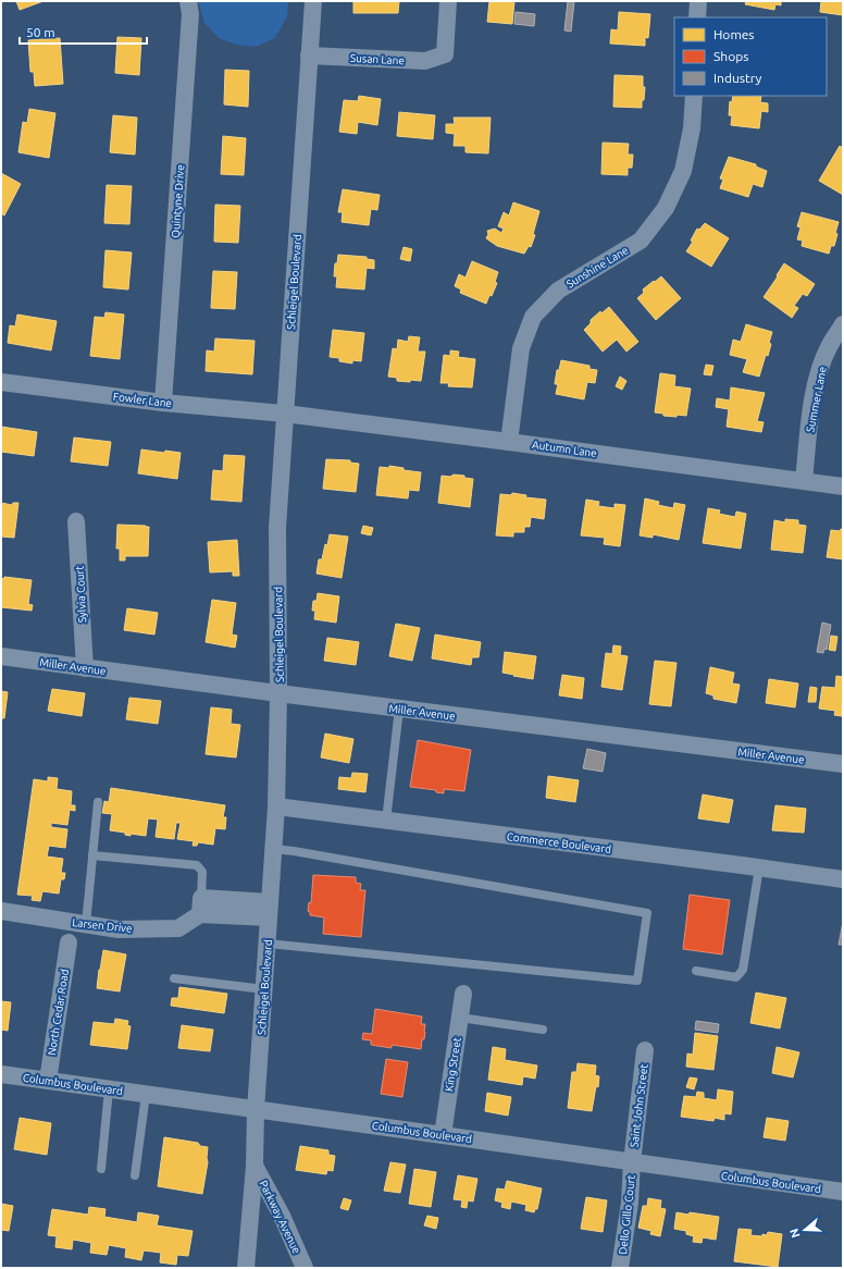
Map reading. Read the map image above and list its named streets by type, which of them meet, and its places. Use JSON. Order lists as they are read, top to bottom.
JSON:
{
  "streets": {
    "street": [
      "Susan Lane",
      "Quintyne Drive",
      "Sunshine Lane",
      "Schleigel Boulevard",
      "Fowler Lane",
      "Summer Lane",
      "Autumn Lane",
      "Sylvia Court",
      "Miller Avenue",
      "Commerce Boulevard",
      "Larsen Drive",
      "North Cedar Road",
      "King Street",
      "Columbus Boulevard",
      "Saint John Street",
      "Dello Gillo Court",
      "Parkway Avenue"
    ]
  },
  "crossings": [
    ["Susan Lane", "Schleigel Boulevard"],
    ["Quintyne Drive", "Fowler Lane"],
    ["Sunshine Lane", "Autumn Lane"],
    ["Schleigel Boulevard", "Fowler Lane"],
    ["Schleigel Boulevard", "Autumn Lane"],
    ["Schleigel Boulevard", "Miller Avenue"],
    ["Schleigel Boulevard", "Commerce Boulevard"],
    ["Schleigel Boulevard", "Columbus Boulevard"],
    ["Schleigel Boulevard", "Parkway Avenue"],
    ["Fowler Lane", "Autumn Lane"],
    ["Summer Lane", "Autumn Lane"],
    ["Sylvia Court", "Miller Avenue"],
    ["North Cedar Road", "Columbus Boulevard"],
    ["King Street", "Columbus Boulevard"],
    ["Columbus Boulevard", "Saint John Street"],
    ["Columbus Boulevard", "Dello Gillo Court"],
    ["Saint John Street", "Dello Gillo Court"]
  ],
  "legend": ["Homes", "Shops", "Industry"],
  "scale_bar": "50 m",
  "north": "left"
}
